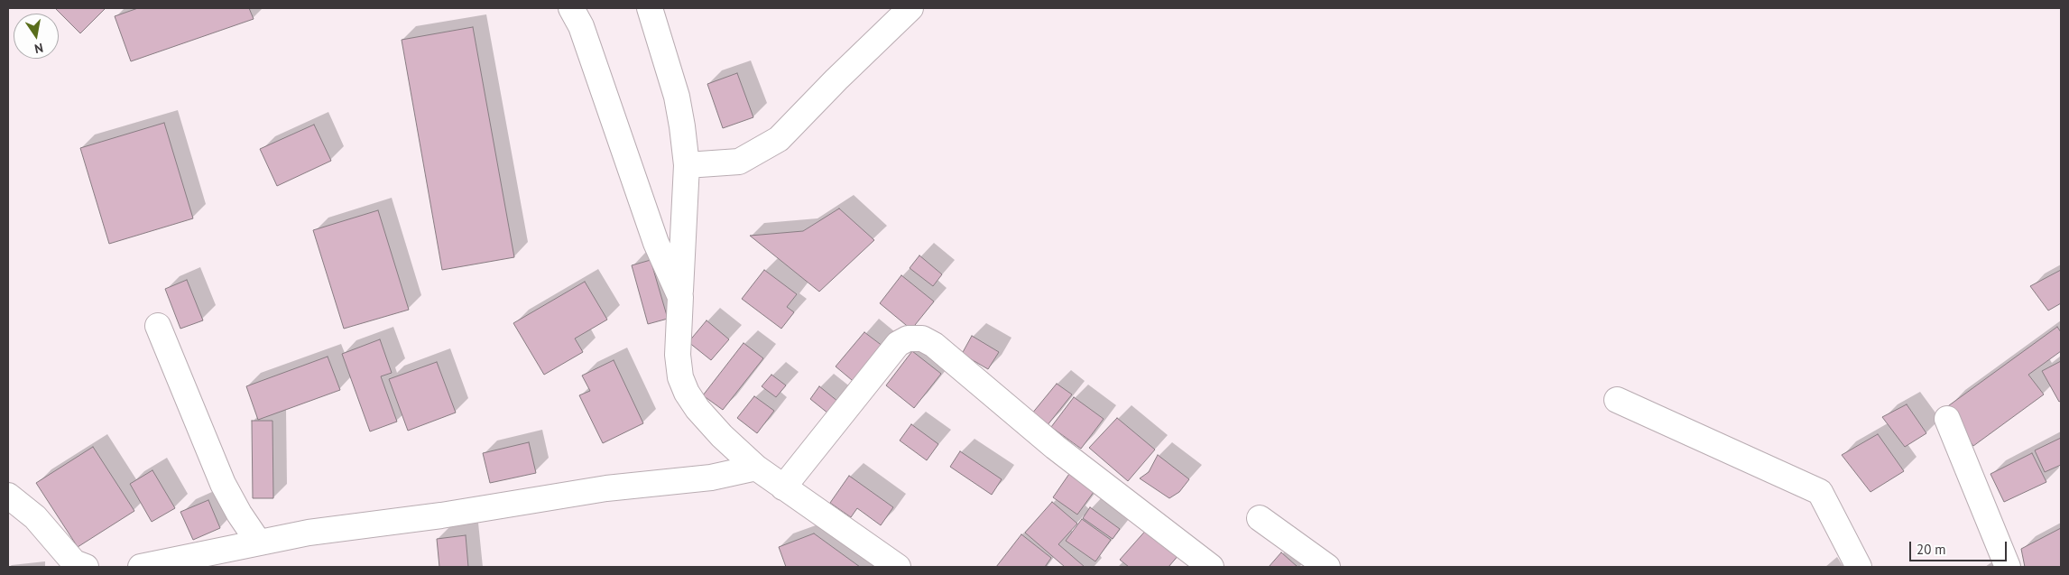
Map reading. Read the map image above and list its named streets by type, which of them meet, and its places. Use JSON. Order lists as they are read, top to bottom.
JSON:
{
  "scale_bar": "20 m",
  "north": "bottom"
}
